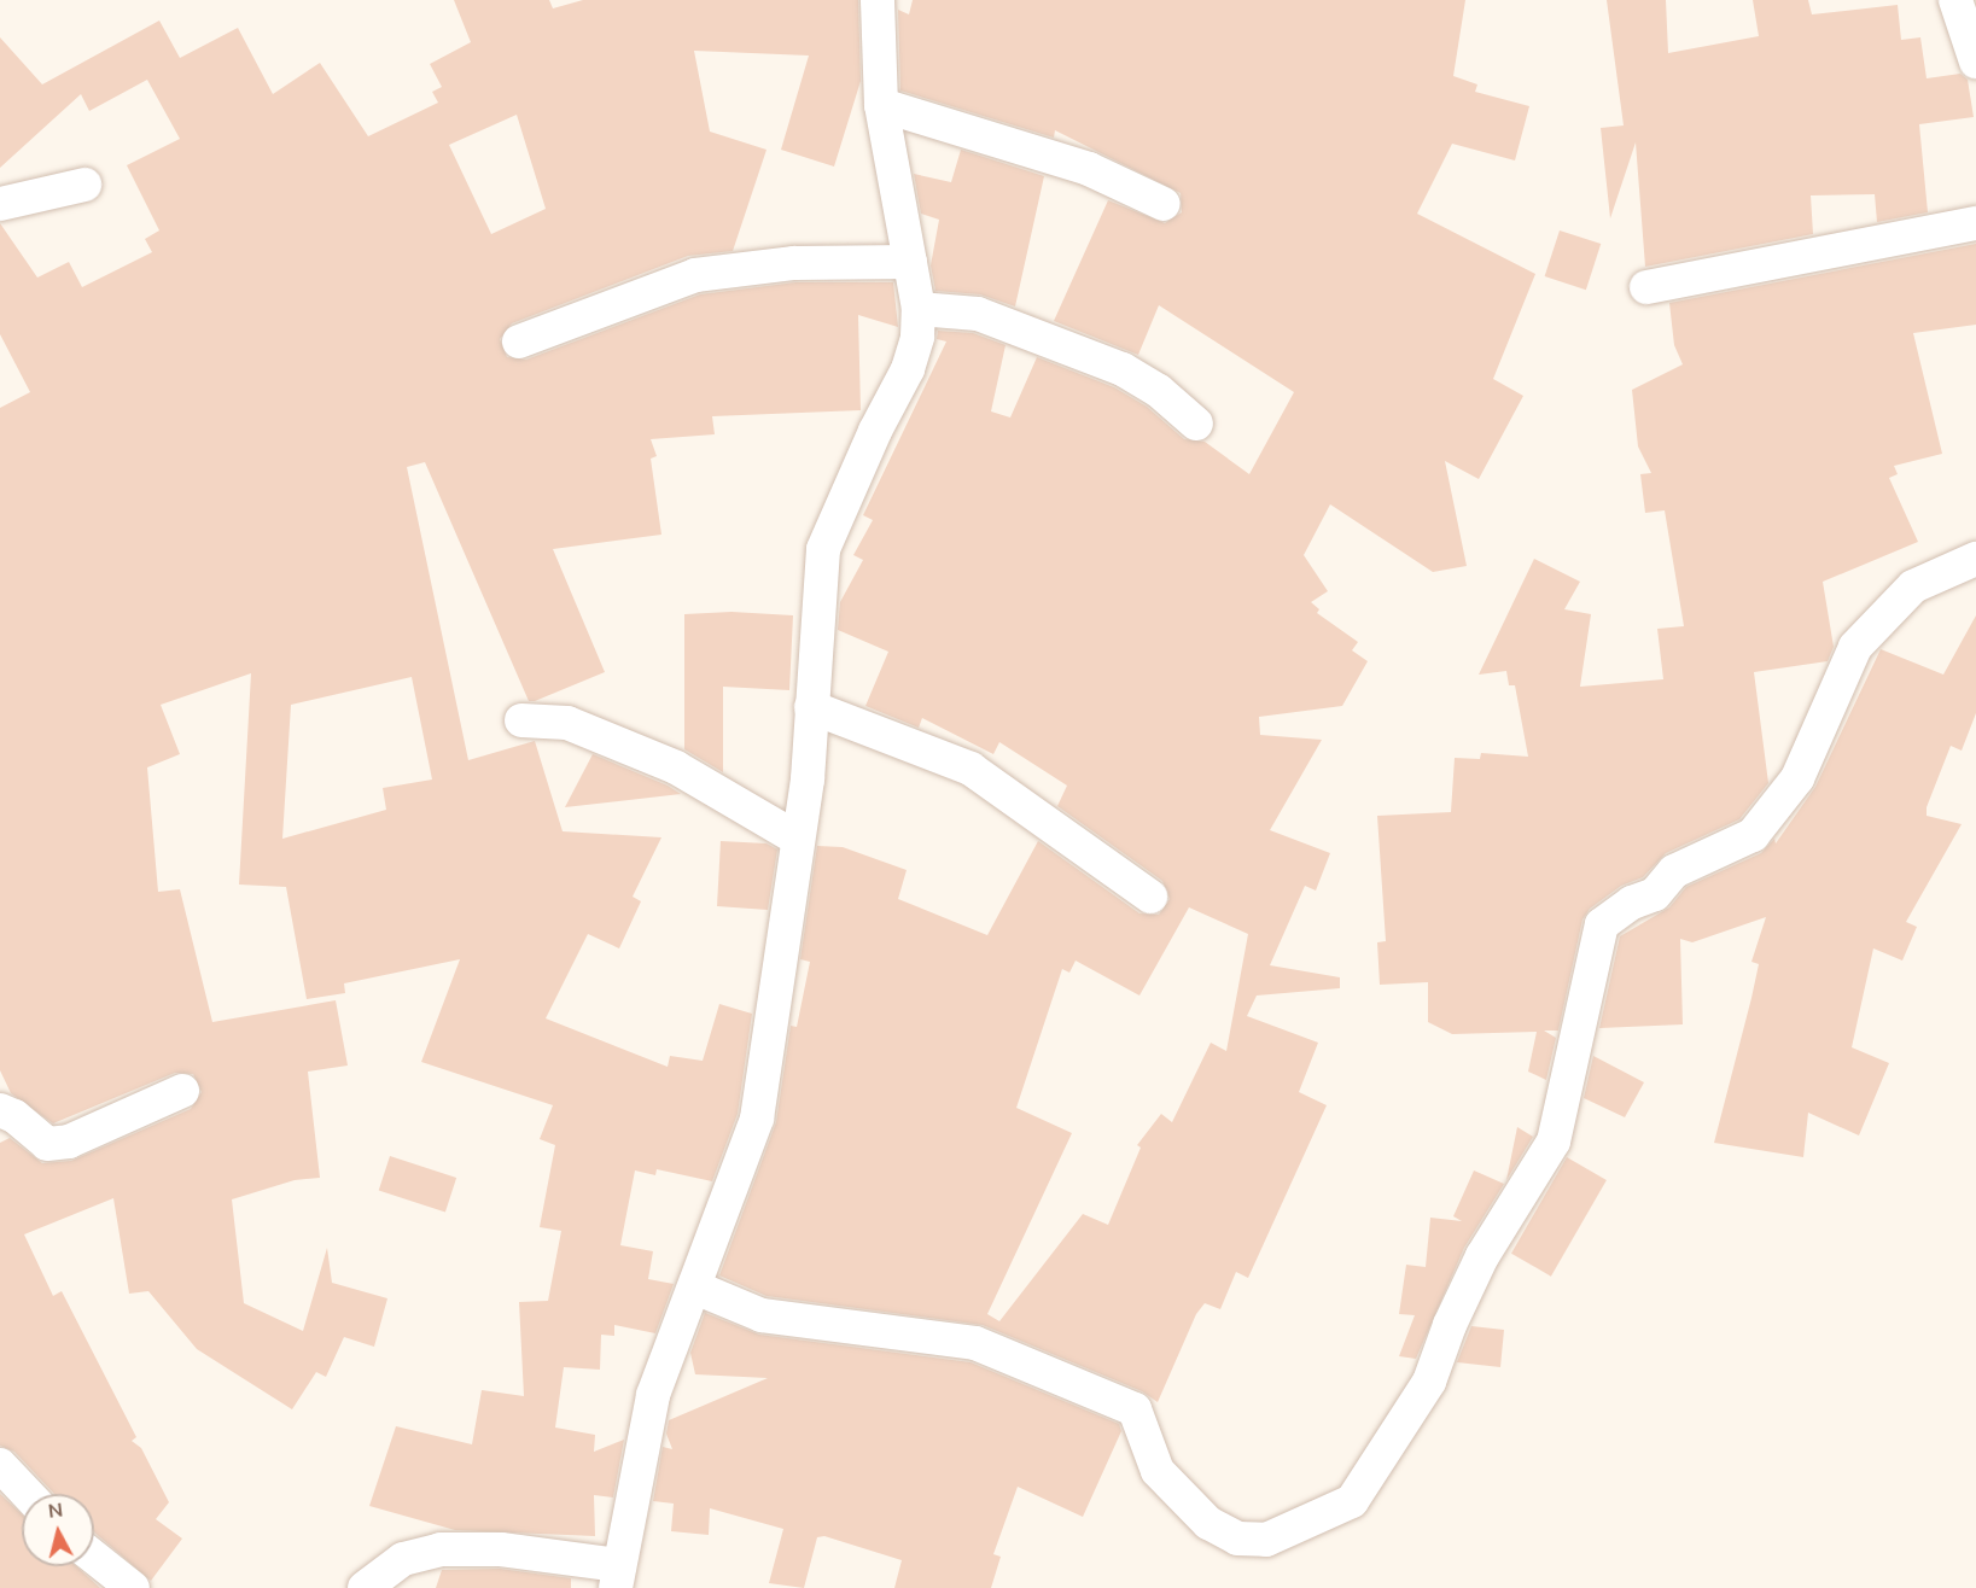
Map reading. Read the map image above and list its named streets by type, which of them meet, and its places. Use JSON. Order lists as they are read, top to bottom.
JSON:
{
  "north": "top"
}
